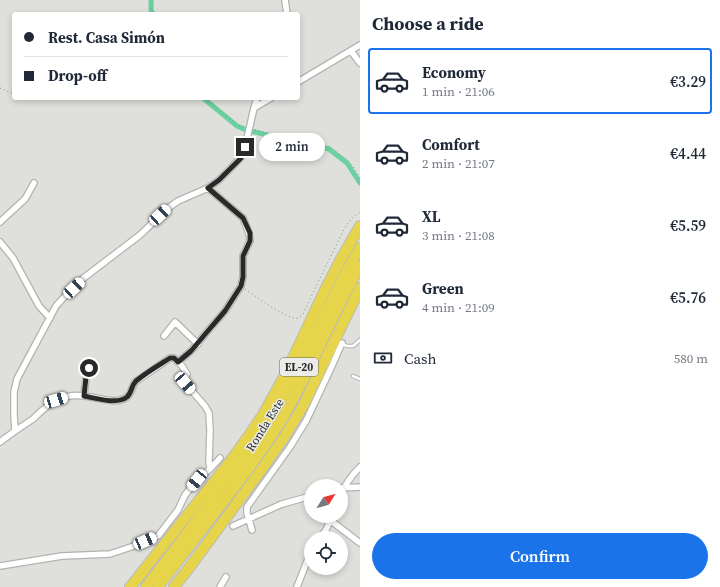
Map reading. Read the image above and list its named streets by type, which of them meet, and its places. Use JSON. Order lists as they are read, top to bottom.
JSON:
{
  "streets": {
    "highway": ["EL-20", "Ronda Este"]
  },
  "crossings": [
    ["EL-20", "Ronda Este"]
  ],
  "north": "top right",
  "page": {
    "heading": "Choose a ride",
    "banner": ["Rest. Casa Simón", "Drop-off"],
    "list": [
      {
        "name": "Economy",
        "note": "1 min · 21:06",
        "value": "€3.29"
      },
      {
        "name": "Comfort",
        "note": "2 min · 21:07",
        "value": "€4.44"
      },
      {
        "name": "XL",
        "note": "3 min · 21:08",
        "value": "€5.59"
      },
      {
        "name": "Green",
        "note": "4 min · 21:09",
        "value": "€5.76"
      }
    ],
    "bubble": "2 min",
    "pay": ["Cash", "580 m"],
    "buttons": "Confirm"
  }
}
